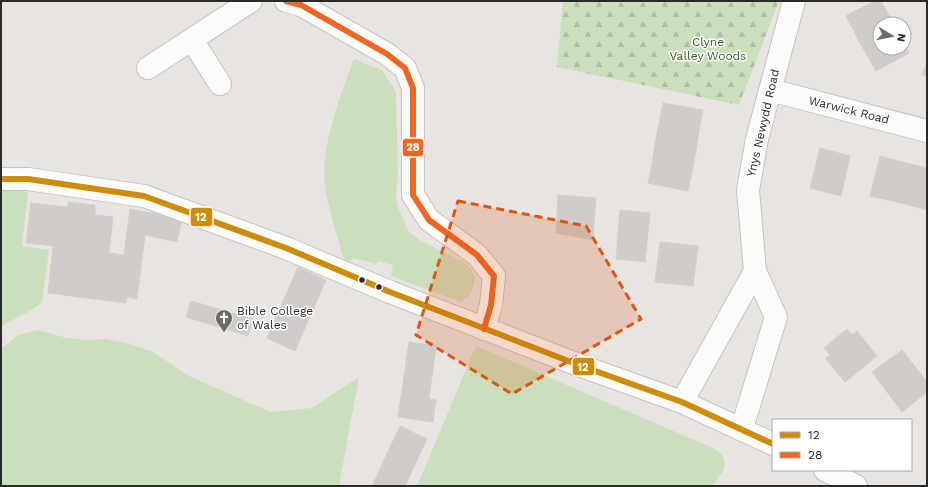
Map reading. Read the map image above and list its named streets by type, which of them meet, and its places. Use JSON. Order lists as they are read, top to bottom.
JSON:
{
  "streets": {
    "street": ["Warwick Road", "Ynys Newydd Road"]
  },
  "crossings": [
    ["Warwick Road", "Ynys Newydd Road"]
  ],
  "parks": ["Clyne Valley Woods"],
  "places": {
    "church": ["Bible College of Wales"]
  },
  "lines": ["transit line 28", "transit line 12"],
  "legend": ["12", "28"],
  "north": "right"
}
